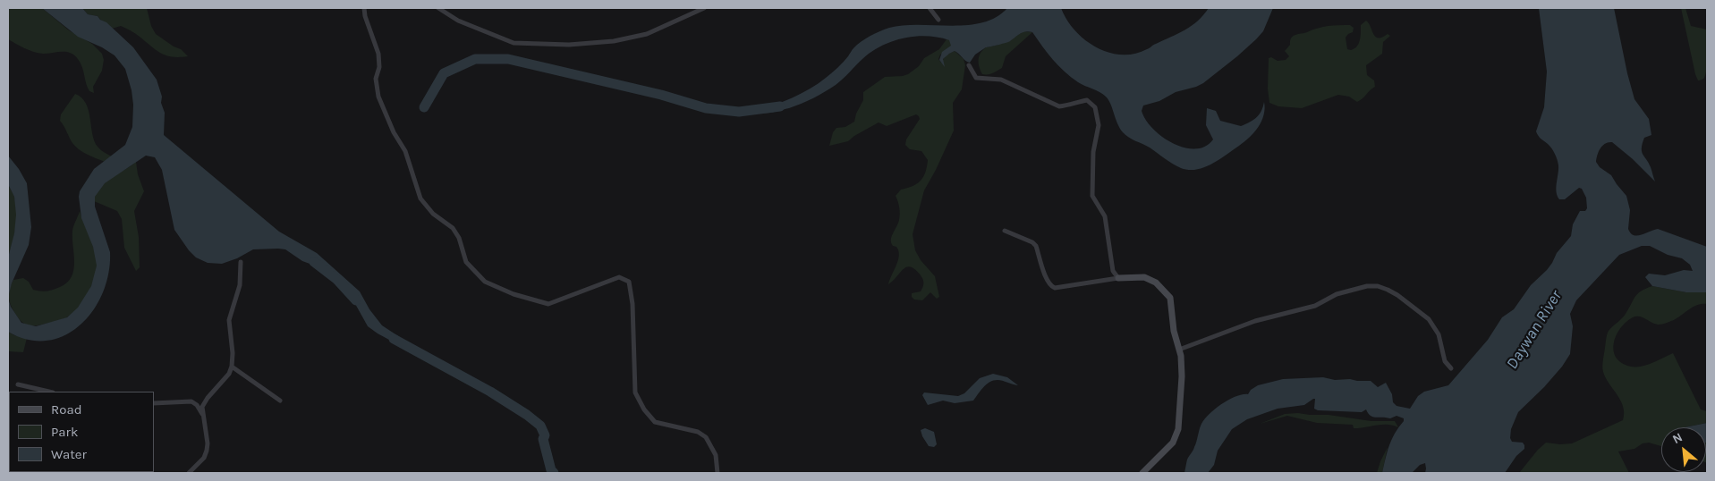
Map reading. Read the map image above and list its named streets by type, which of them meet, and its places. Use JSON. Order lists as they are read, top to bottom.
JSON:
{
  "water": ["Daywan River"],
  "legend": ["Road", "Park", "Water"],
  "north": "top left"
}
